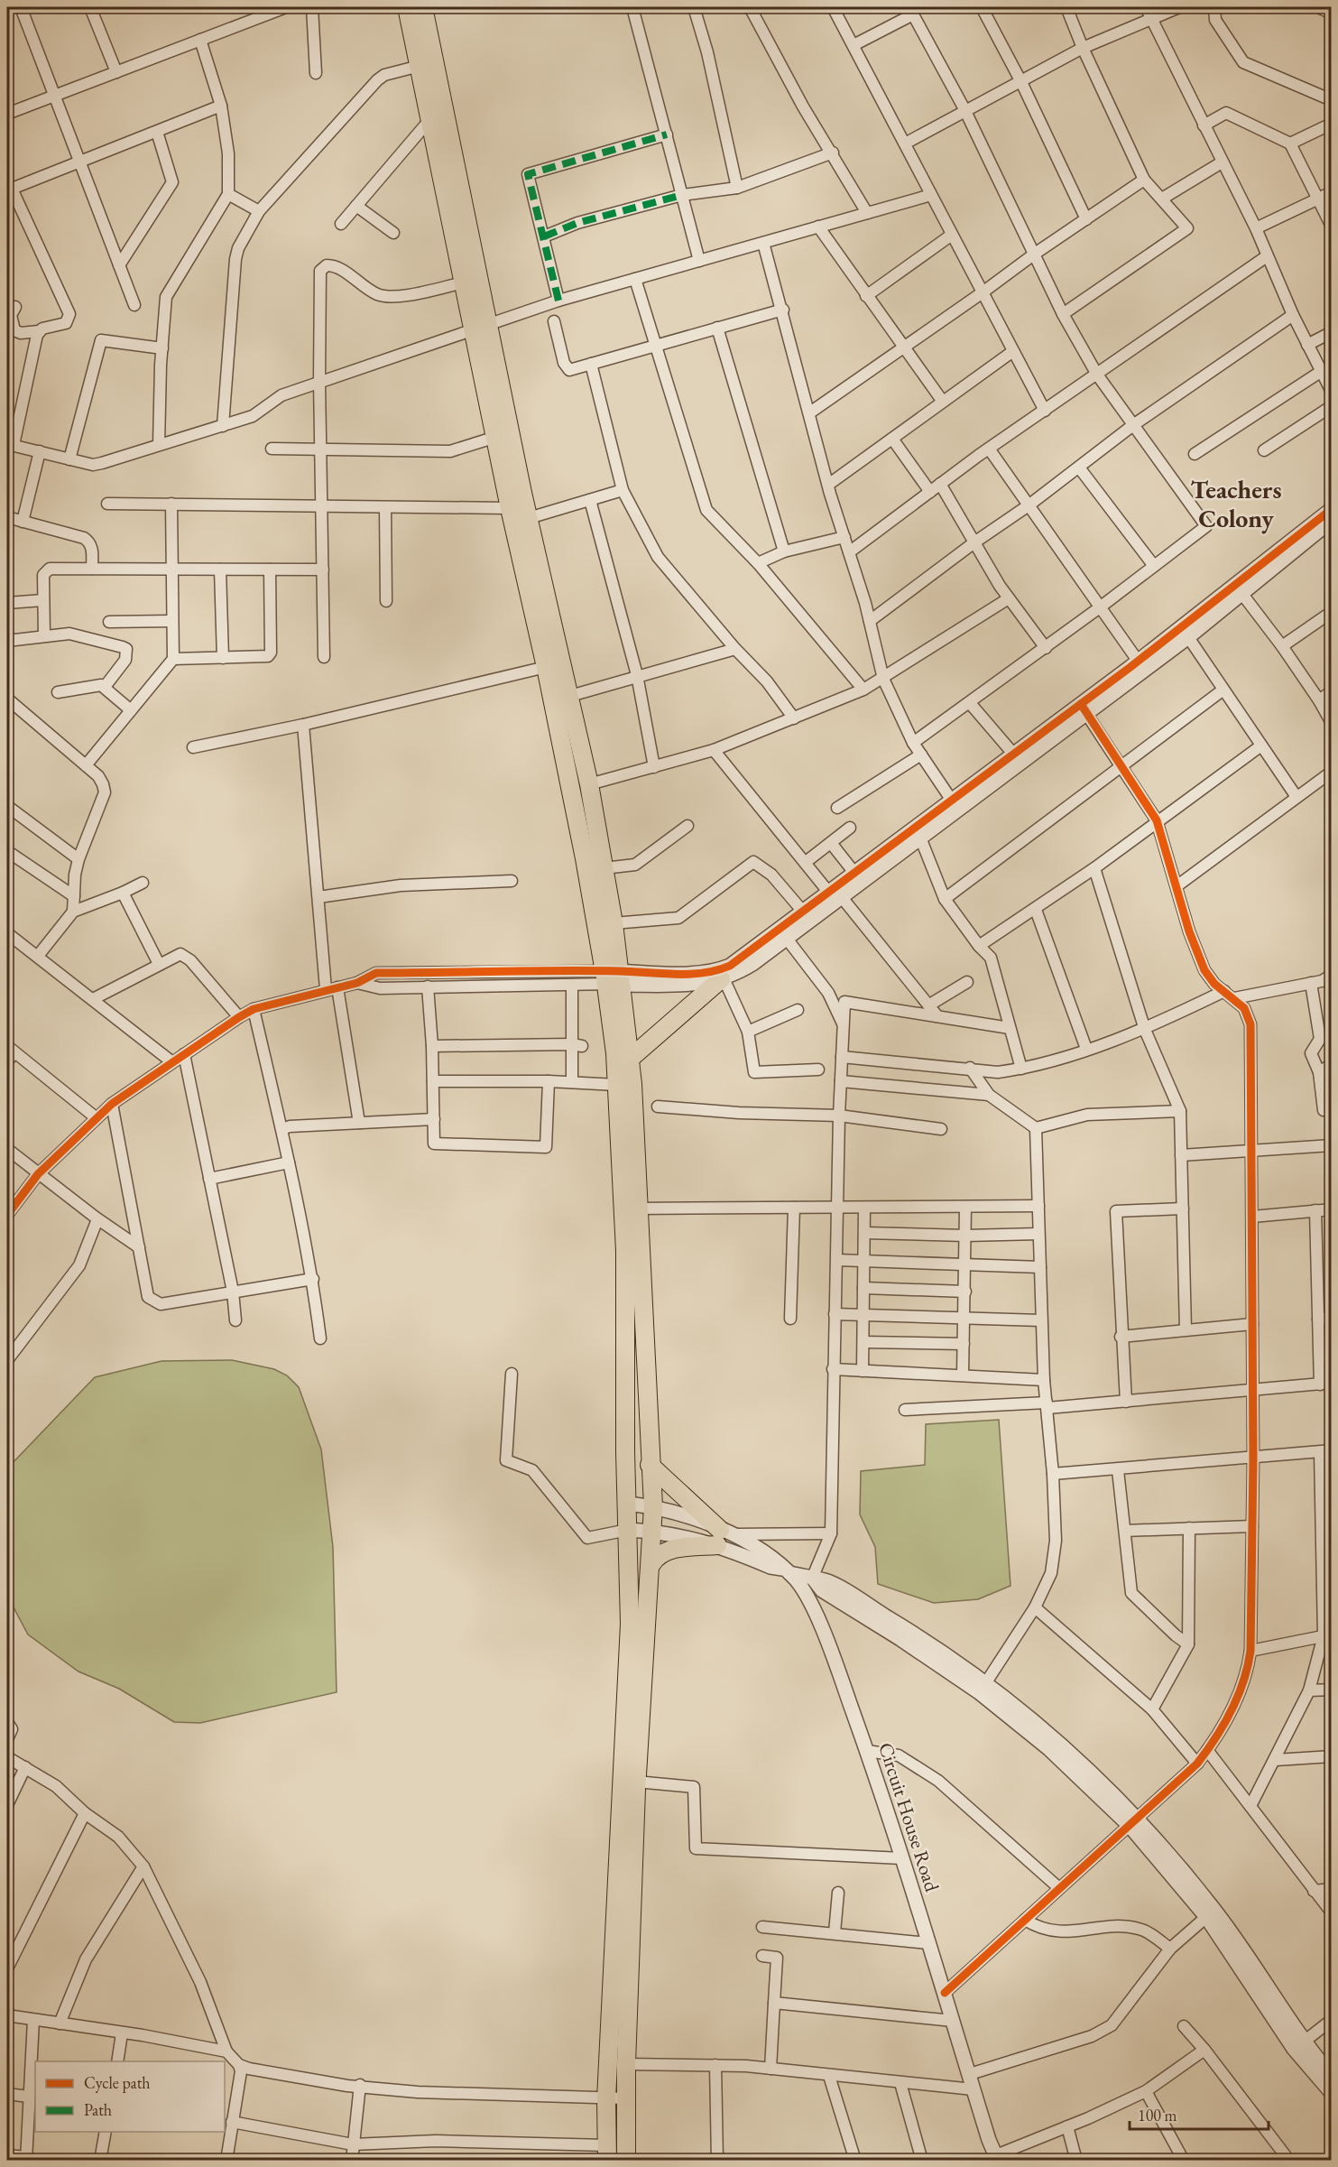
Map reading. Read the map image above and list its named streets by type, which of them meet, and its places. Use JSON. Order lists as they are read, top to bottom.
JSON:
{
  "streets": {
    "street": ["Circuit House Road"]
  },
  "districts": ["Teachers Colony"],
  "legend": ["Cycle path", "Path"],
  "scale_bar": "100 m"
}
